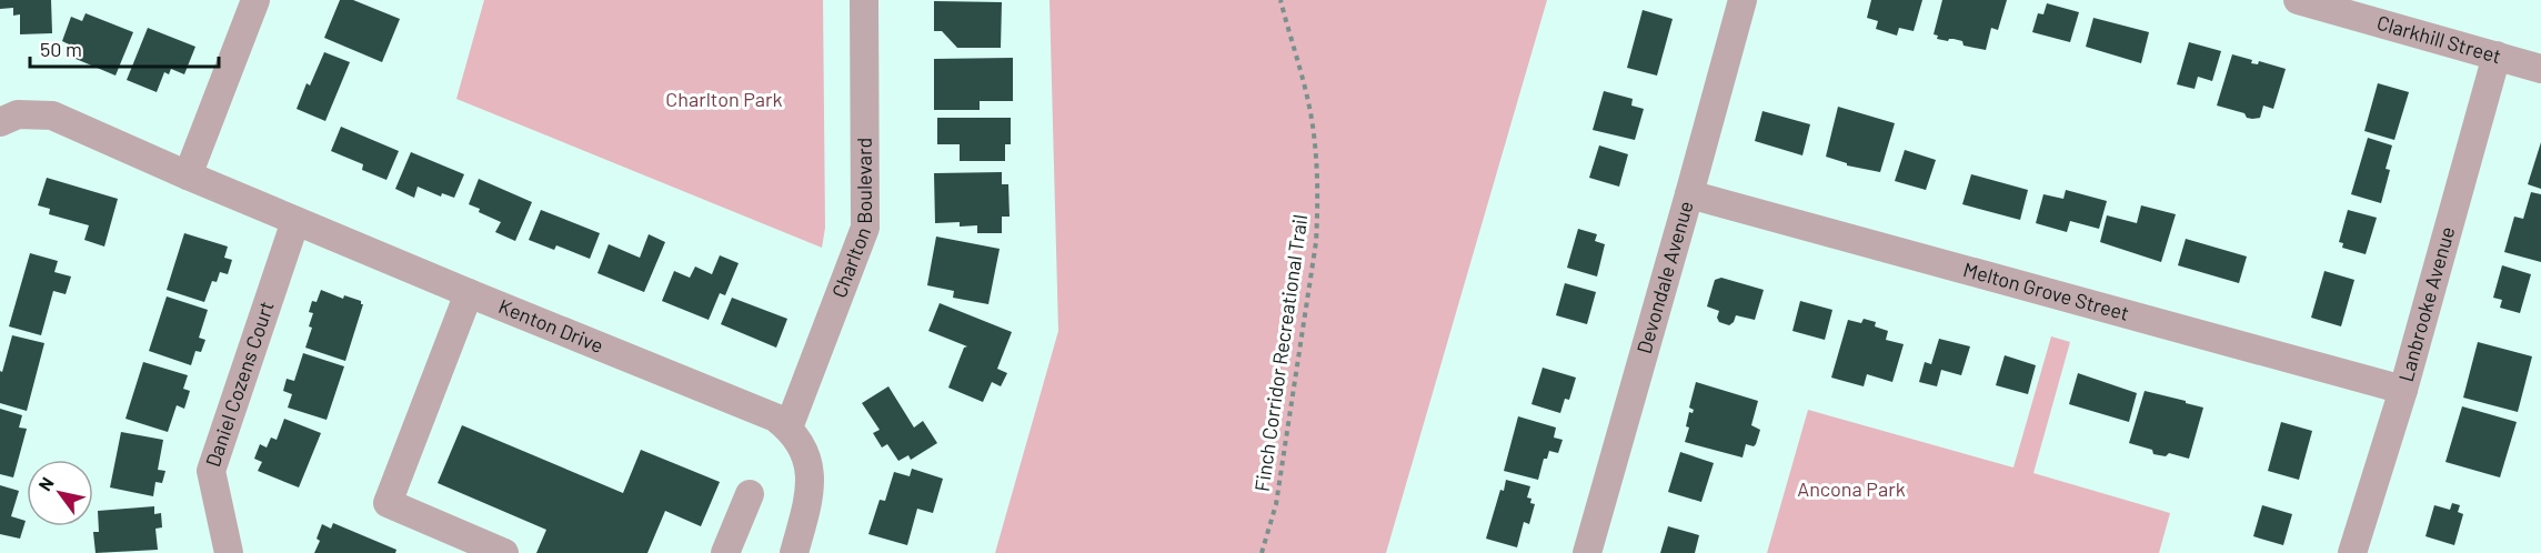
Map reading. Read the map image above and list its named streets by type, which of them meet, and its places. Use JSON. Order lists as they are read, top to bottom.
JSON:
{
  "streets": {
    "street": [
      "Clarkhill Street",
      "Charlton Boulevard",
      "Devondale Avenue",
      "Melton Grove Street",
      "Lanbrooke Avenue",
      "Kenton Drive",
      "Daniel Cozens Court"
    ],
    "path": ["Finch Corridor Recreational Trail"]
  },
  "crossings": [
    ["Clarkhill Street", "Lanbrooke Avenue"],
    ["Charlton Boulevard", "Kenton Drive"],
    ["Devondale Avenue", "Melton Grove Street"],
    ["Melton Grove Street", "Lanbrooke Avenue"],
    ["Kenton Drive", "Daniel Cozens Court"]
  ],
  "parks": ["Charlton Park", "Ancona Park"],
  "scale_bar": "50 m",
  "north": "top left"
}
